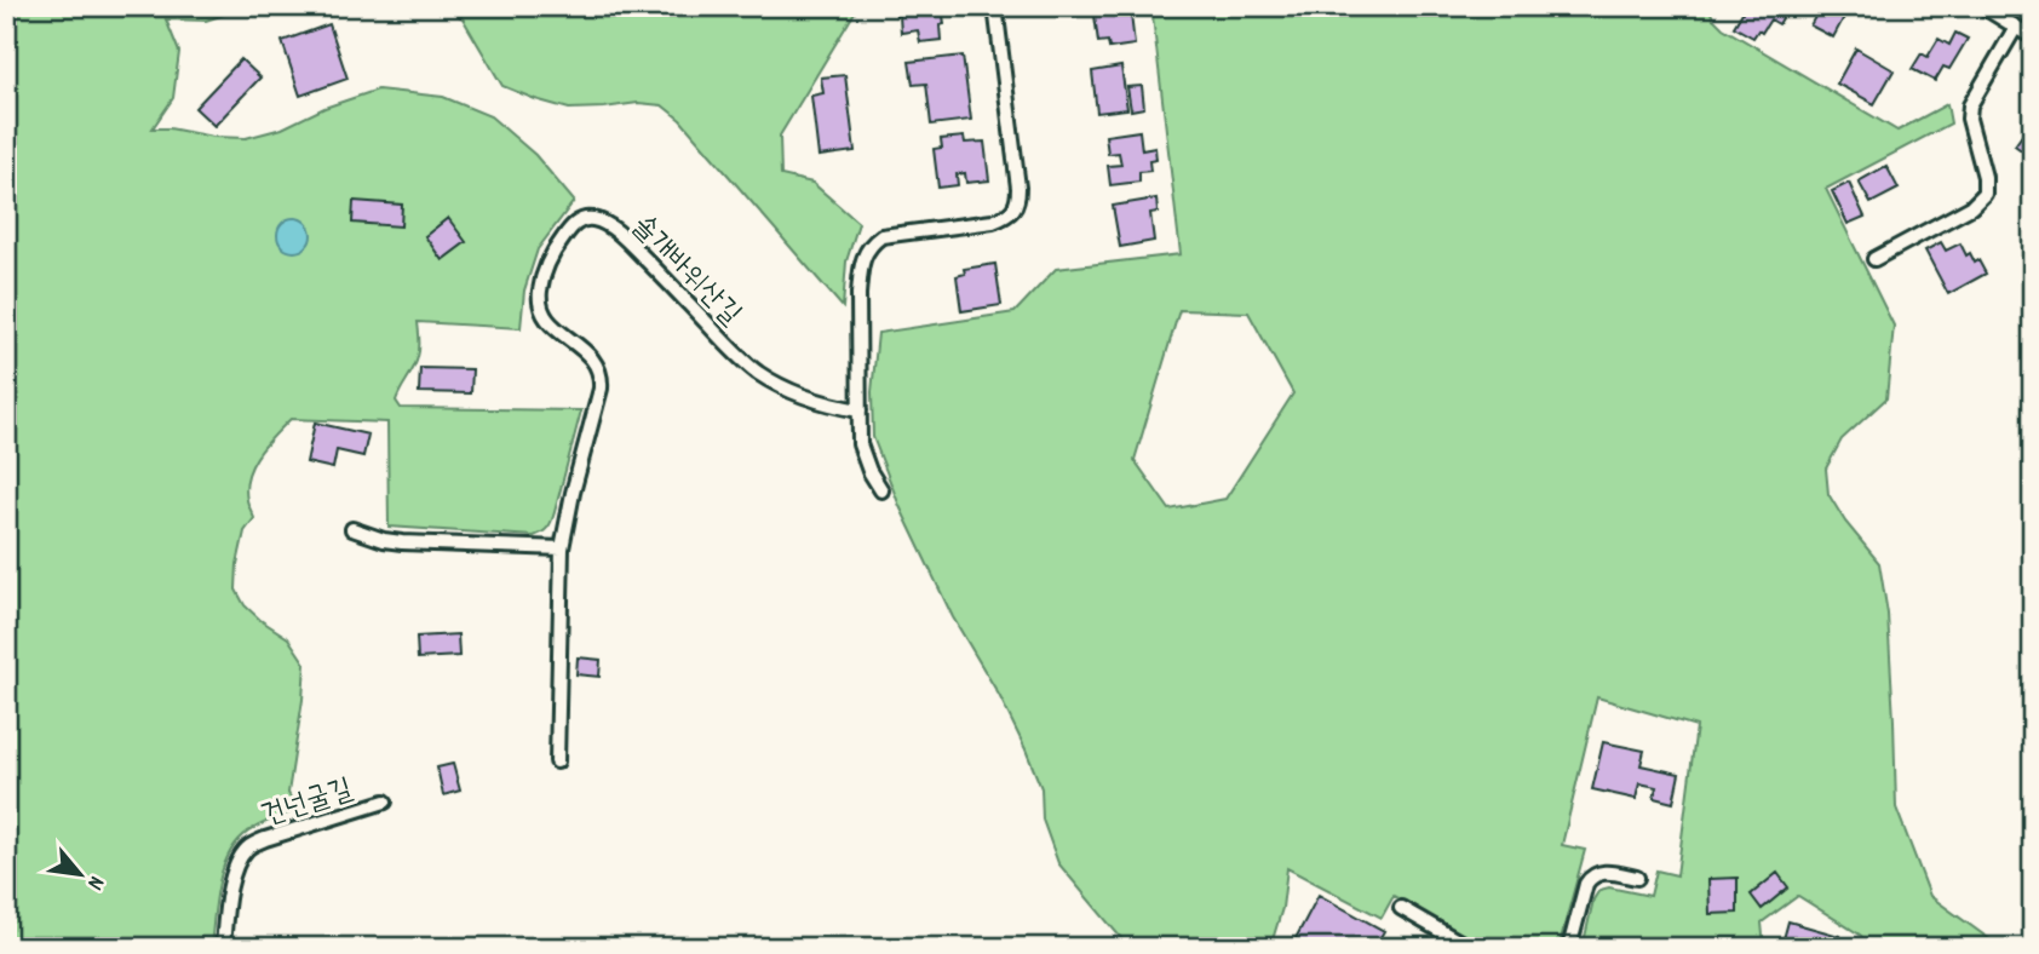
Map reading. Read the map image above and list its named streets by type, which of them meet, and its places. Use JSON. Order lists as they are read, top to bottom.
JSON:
{
  "streets": {
    "lane": ["솔개바위산길", "건넌굴길"]
  },
  "north": "bottom right"
}
